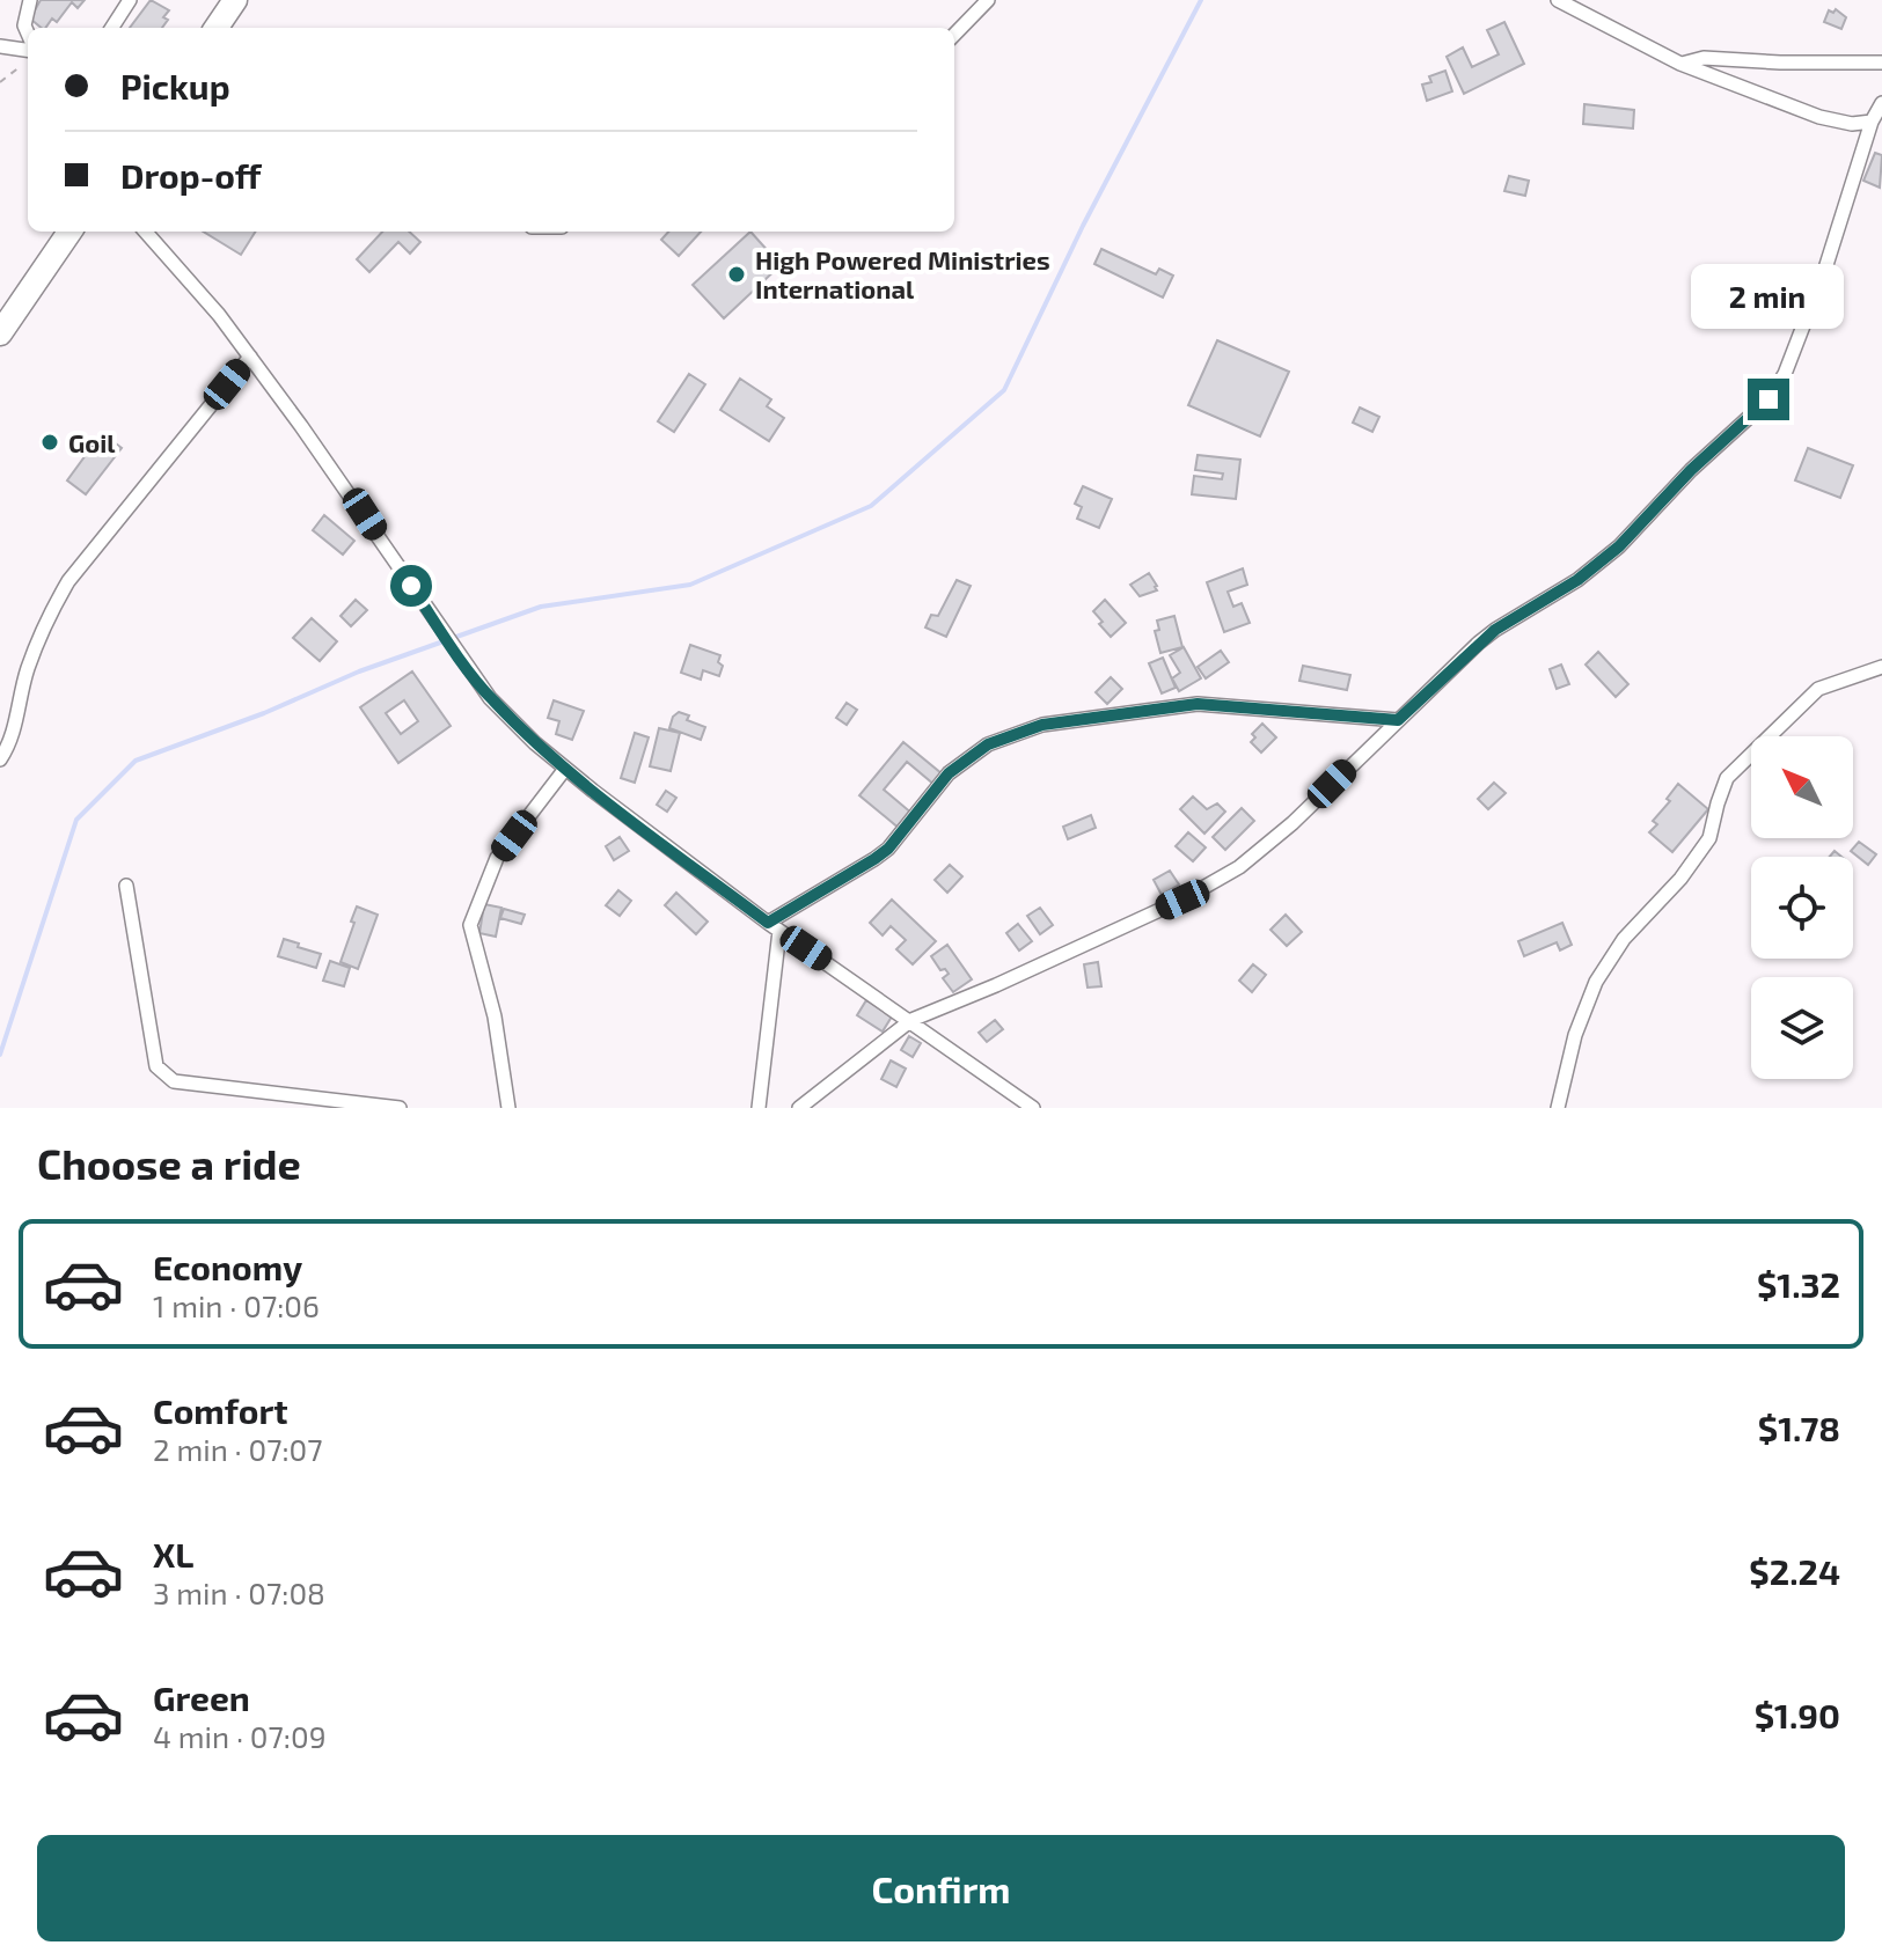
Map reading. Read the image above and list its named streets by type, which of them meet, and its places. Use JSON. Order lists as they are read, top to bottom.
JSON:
{
  "places": ["High Powered Ministries International", "Goil"],
  "north": "top left",
  "page": {
    "banner": ["Pickup", "Drop-off"],
    "bubble": "2 min",
    "heading": "Choose a ride",
    "list": [
      {
        "name": "Economy",
        "note": "1 min · 07:06",
        "value": "$1.32"
      },
      {
        "name": "Comfort",
        "note": "2 min · 07:07",
        "value": "$1.78"
      },
      {
        "name": "XL",
        "note": "3 min · 07:08",
        "value": "$2.24"
      },
      {
        "name": "Green",
        "note": "4 min · 07:09",
        "value": "$1.90"
      }
    ],
    "buttons": "Confirm"
  }
}
